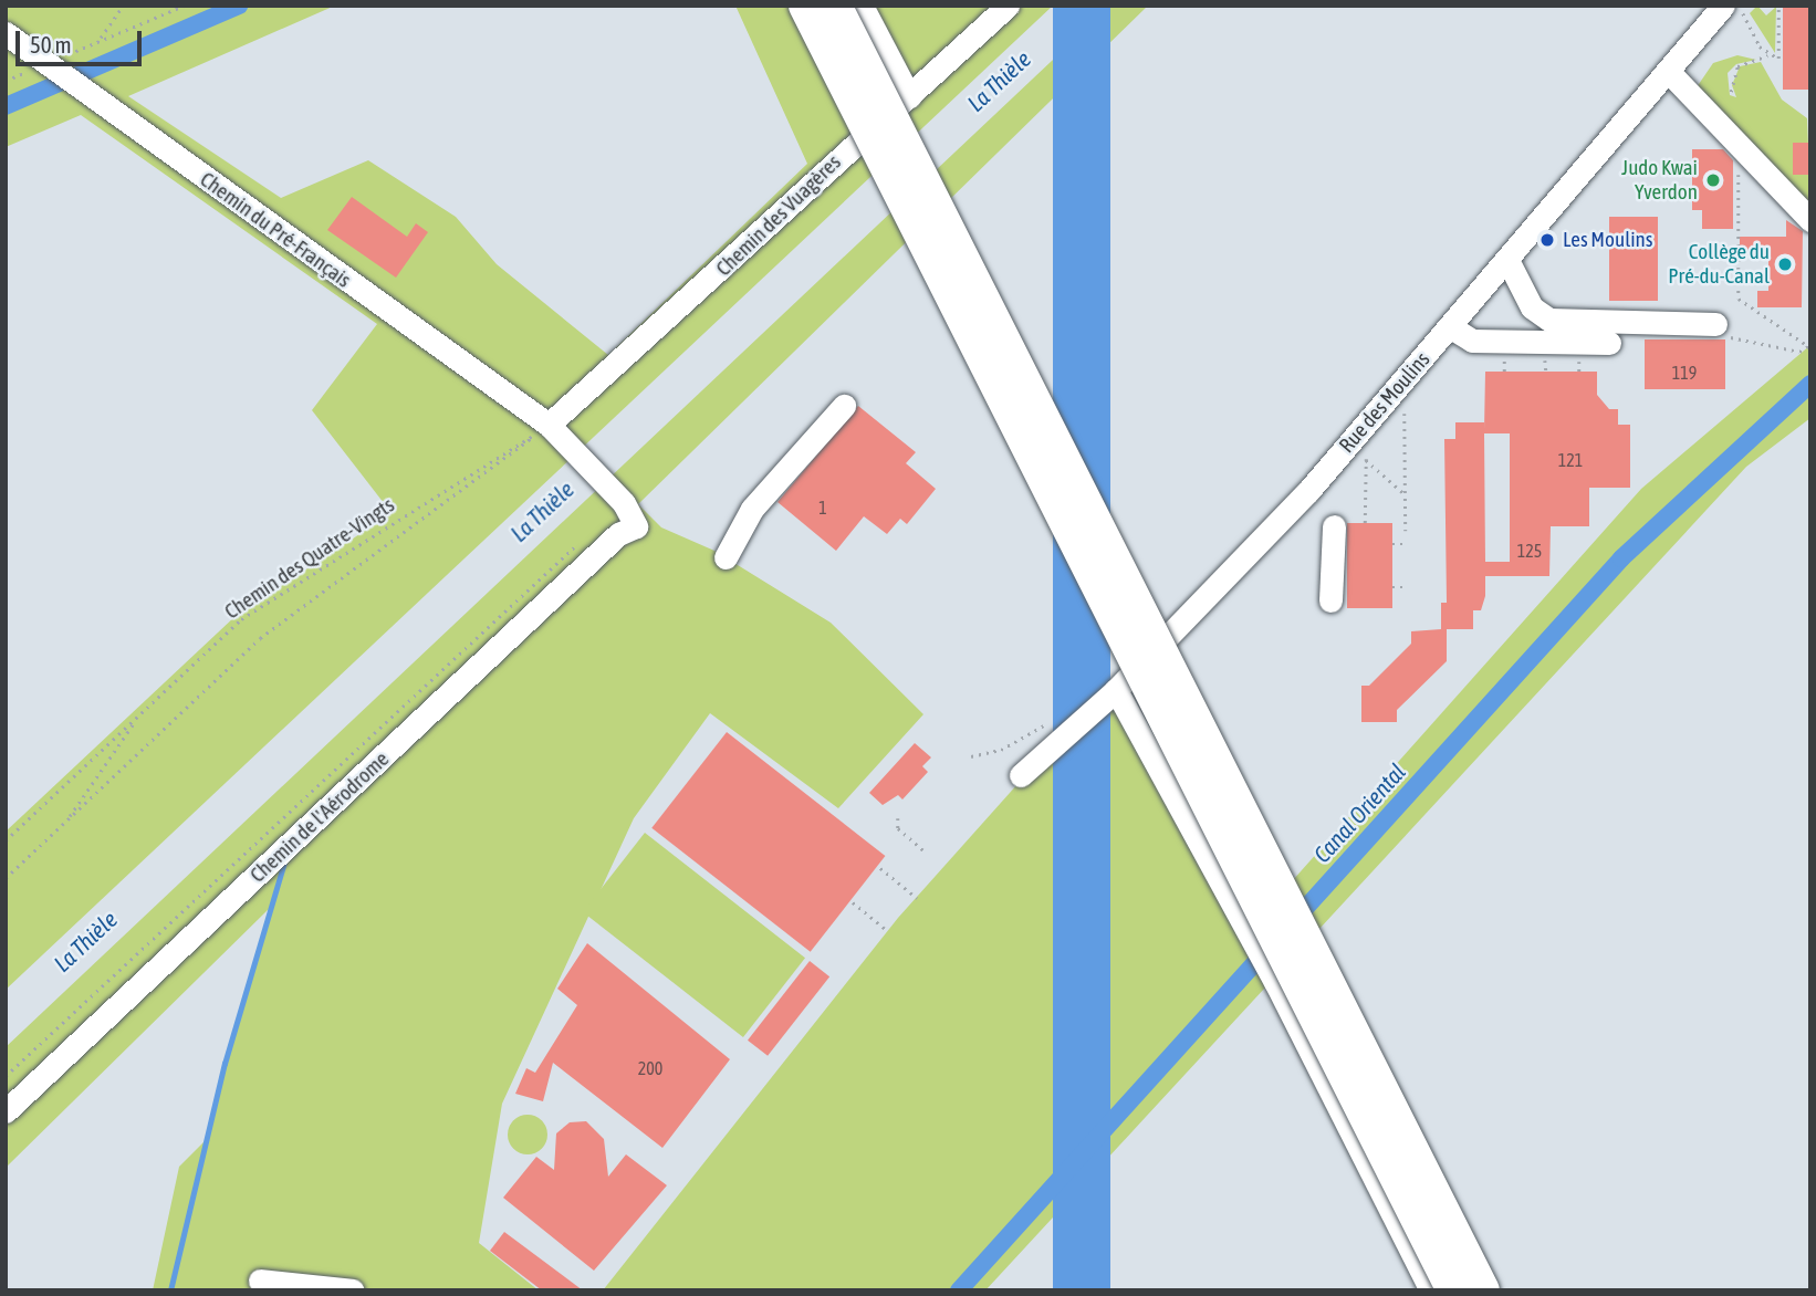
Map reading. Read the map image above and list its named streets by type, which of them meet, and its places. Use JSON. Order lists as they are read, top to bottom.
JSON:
{
  "streets": {
    "street": [
      "Chemin des Vuagères",
      "Chemin du Pré-Français",
      "Rue des Moulins",
      "Chemin de l'Aérodrome"
    ],
    "path": ["Chemin des Quatre-Vingts"]
  },
  "crossings": [
    ["Chemin des Vuagères", "Chemin du Pré-Français"],
    ["Chemin des Vuagères", "Chemin des Quatre-Vingts"],
    ["Chemin du Pré-Français", "Chemin des Quatre-Vingts"],
    ["Chemin du Pré-Français", "Chemin de l'Aérodrome"]
  ],
  "water": ["La Thièle", "Canal Oriental"],
  "places": ["Judo Kwai Yverdon", "Les Moulins", "Collège du Pré-du-Canal"],
  "house_numbers": [
    "119",
    "121",
    "1",
    "125",
    "200"
  ],
  "scale_bar": "50 m"
}
